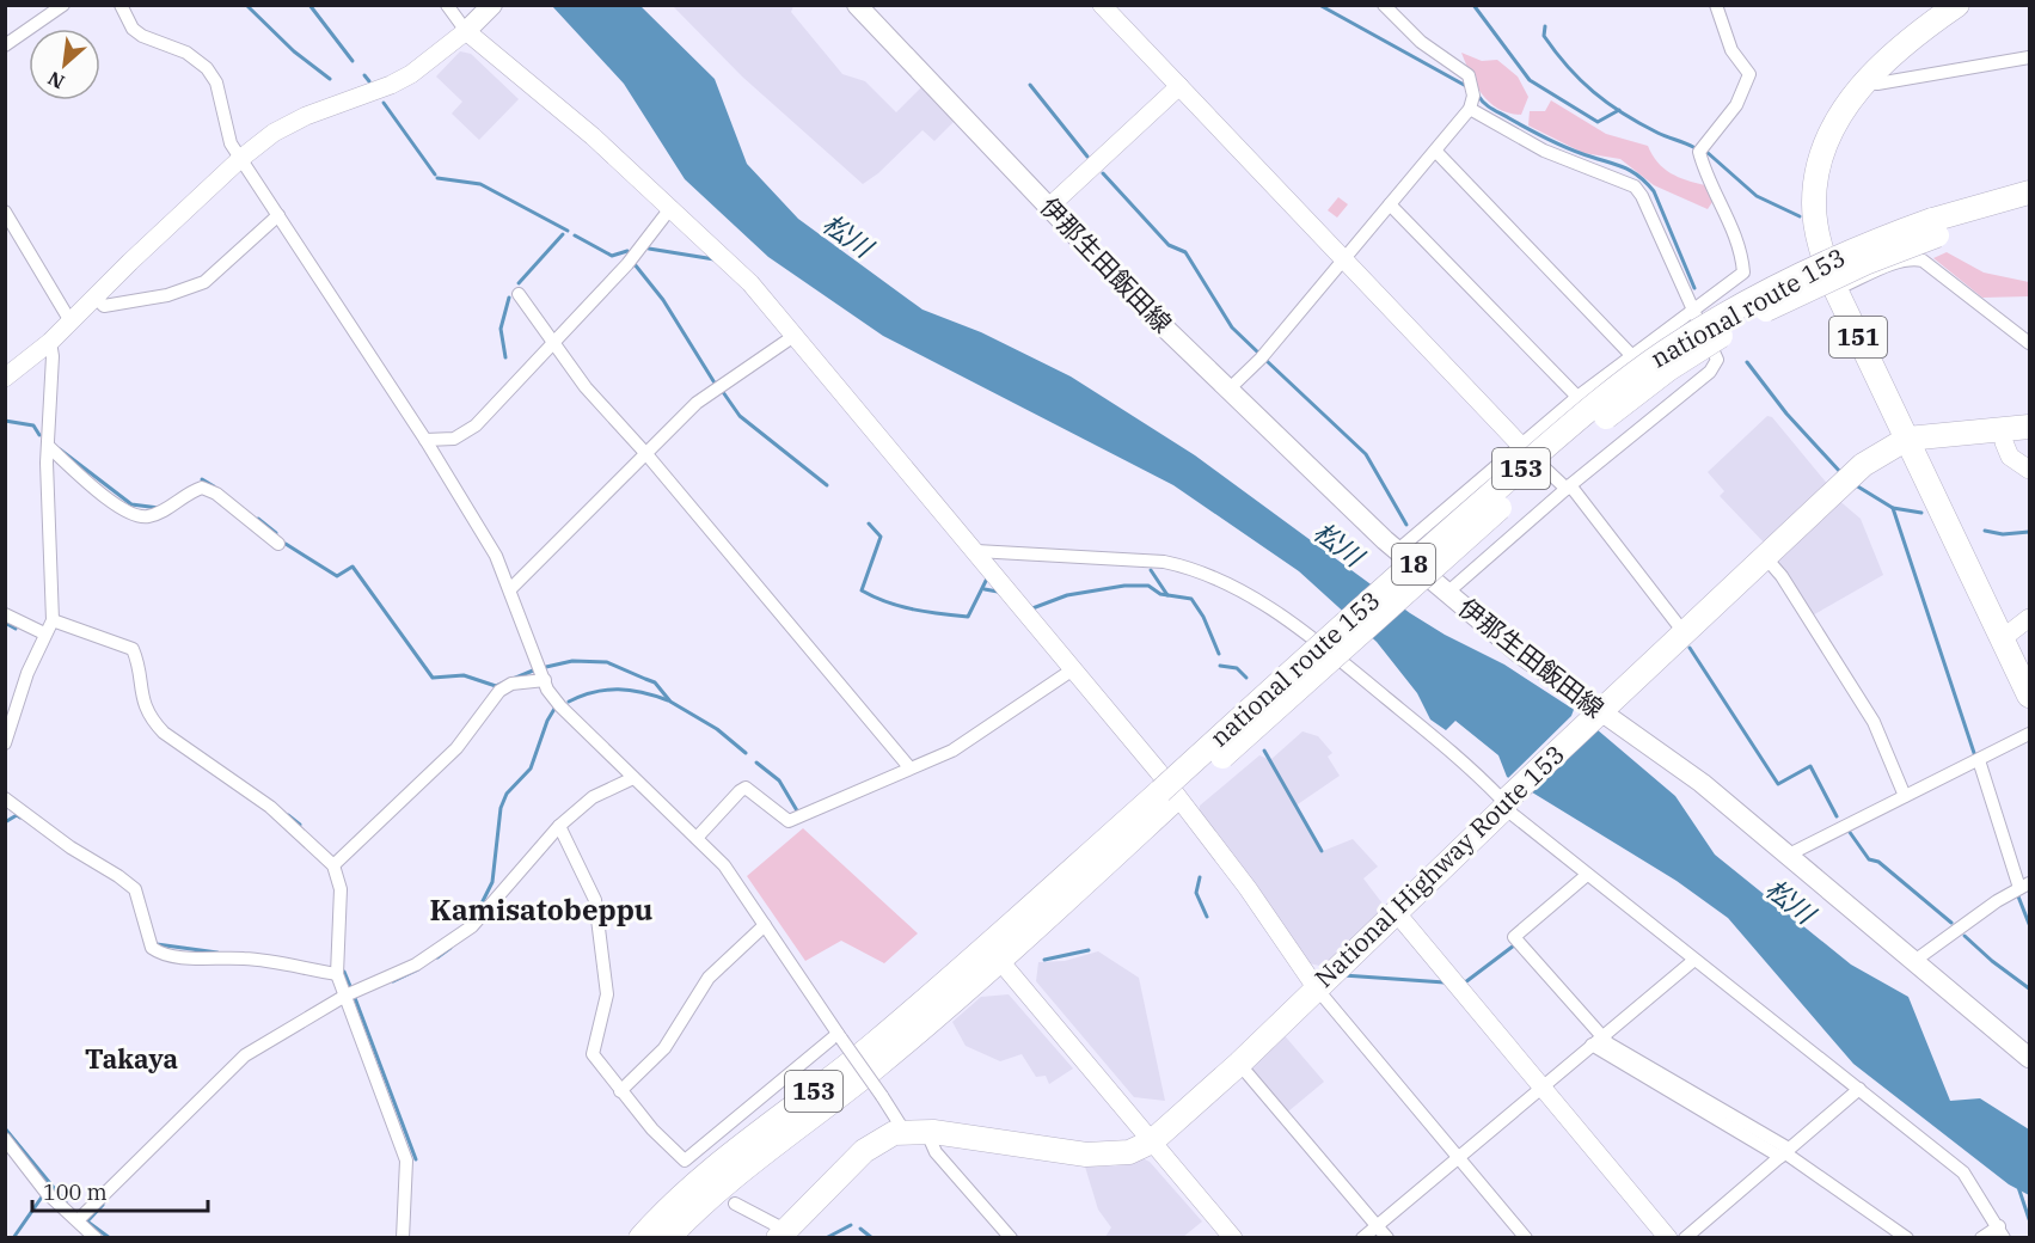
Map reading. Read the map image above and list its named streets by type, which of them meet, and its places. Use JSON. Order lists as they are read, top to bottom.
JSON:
{
  "streets": {
    "highway": [
      "national route 153",
      "151",
      "153",
      "National Highway Route 153"
    ],
    "main road": ["伊那生田飯田線", "18"]
  },
  "crossings": [
    ["伊那生田飯田線", "National Highway Route 153"],
    ["national route 153", "153"],
    ["151", "National Highway Route 153"]
  ],
  "districts": ["Kamisatobeppu", "Takaya"],
  "water": ["松川"],
  "scale_bar": "100 m",
  "north": "bottom left"
}
